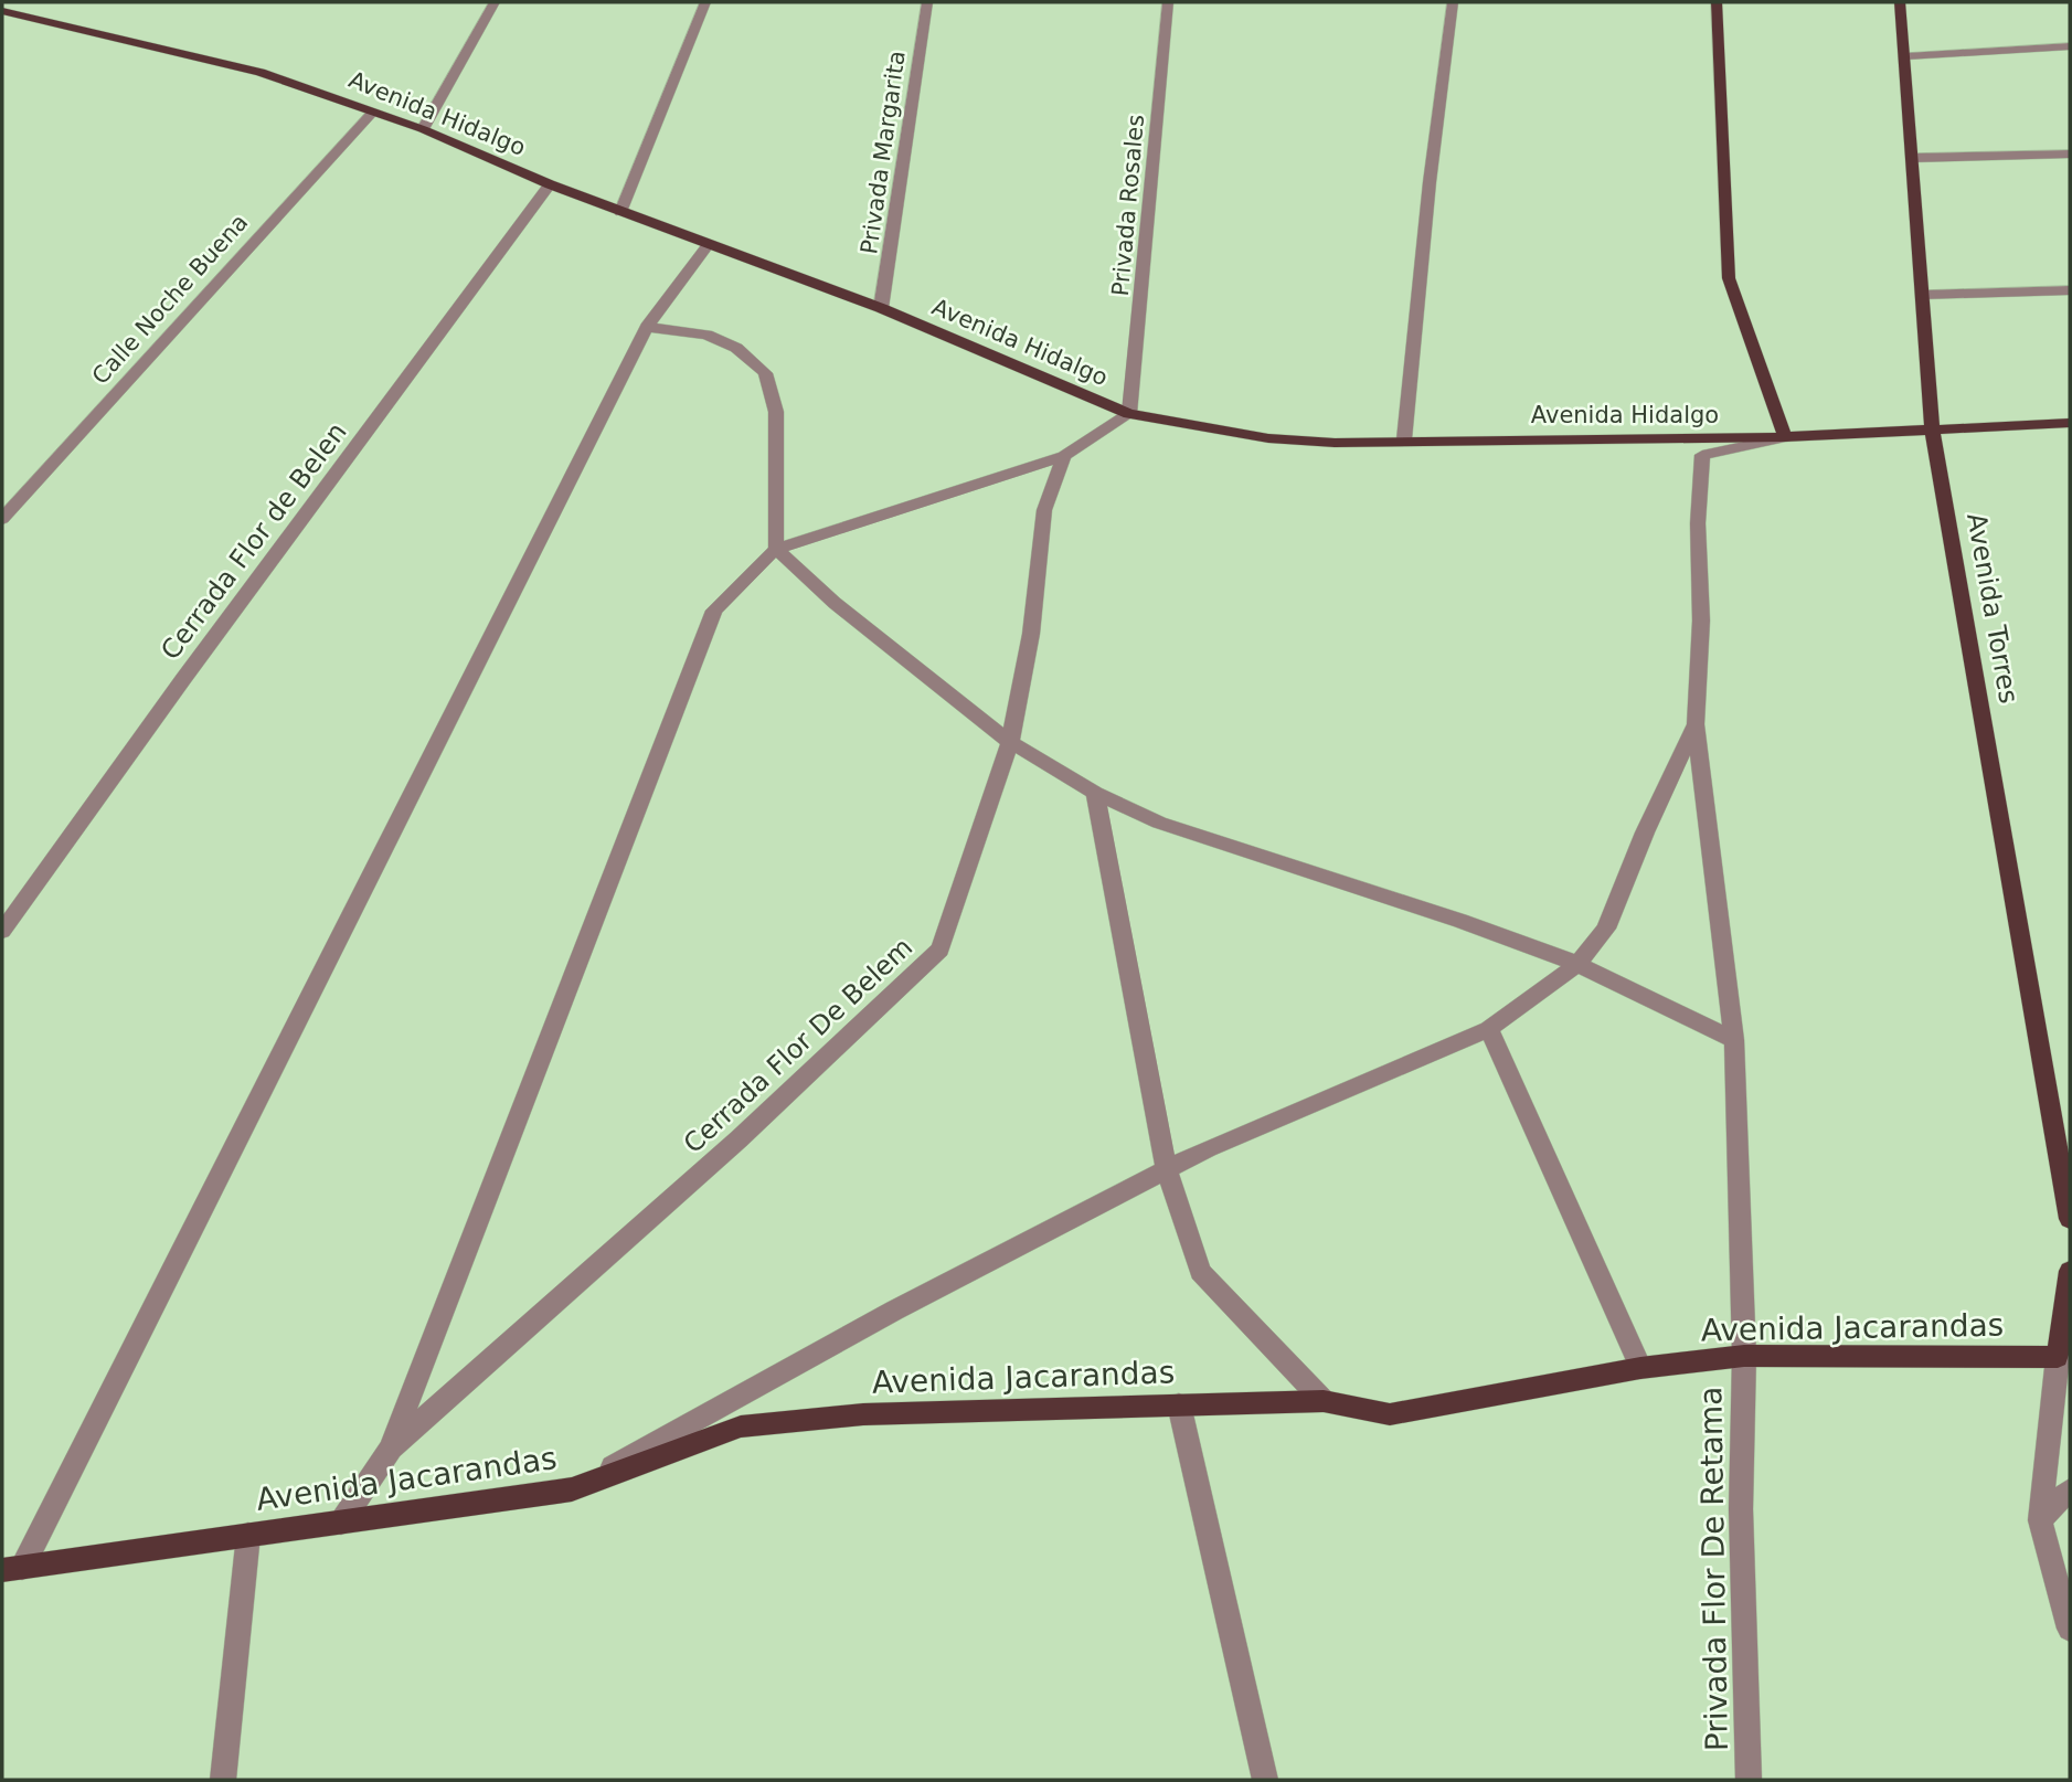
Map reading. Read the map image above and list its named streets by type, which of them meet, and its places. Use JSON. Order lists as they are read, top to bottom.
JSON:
{
  "streets": {
    "main road": ["Avenida Hidalgo", "Avenida Torres", "Avenida Jacarandas"],
    "street": [
      "Privada Margarita",
      "Privada Rosales",
      "Calle Noche Buena",
      "Cerrada Flor de Belen",
      "Cerrada Flor De Belem",
      "Privada Flor De Retama"
    ]
  },
  "crossings": [
    ["Avenida Hidalgo", "Privada Margarita"],
    ["Avenida Hidalgo", "Privada Rosales"],
    ["Avenida Hidalgo", "Calle Noche Buena"],
    ["Avenida Hidalgo", "Cerrada Flor de Belen"],
    ["Avenida Hidalgo", "Avenida Torres"],
    ["Avenida Jacarandas", "Privada Flor De Retama"]
  ]
}
